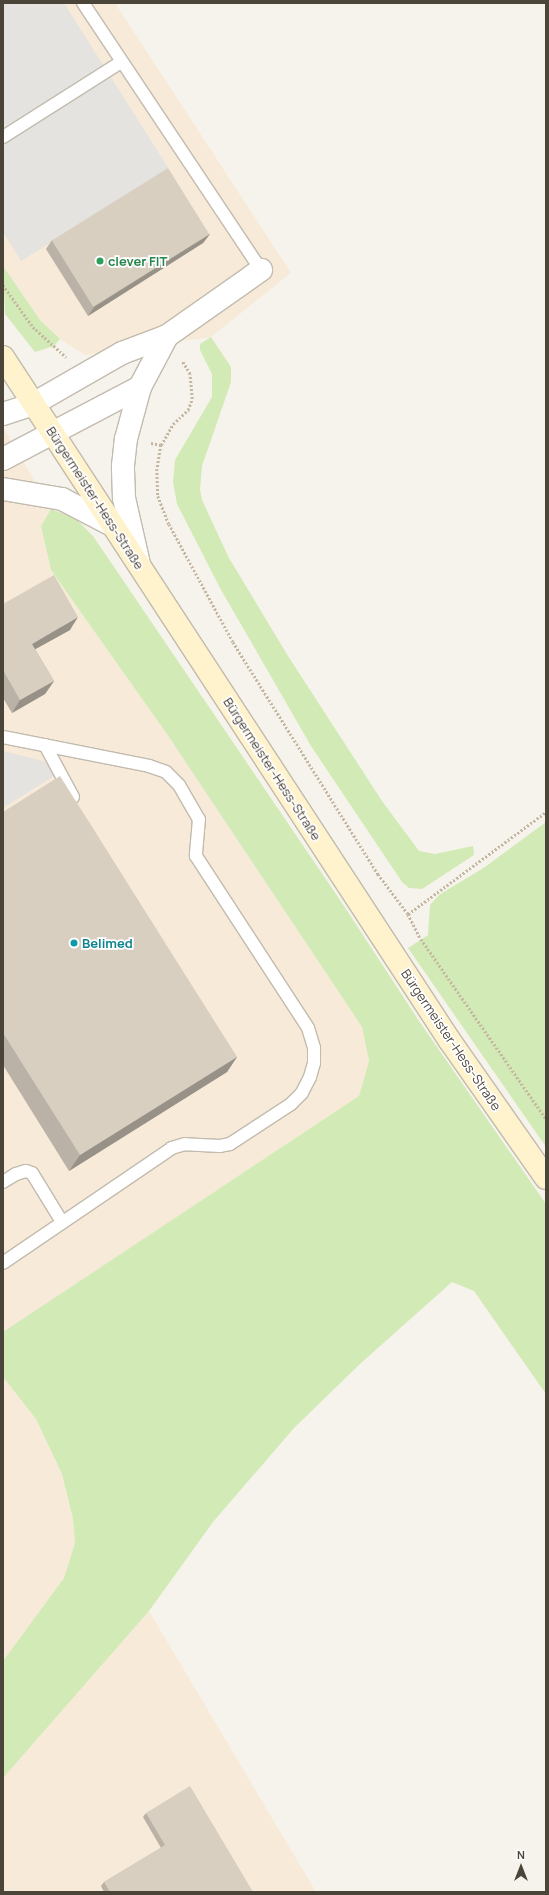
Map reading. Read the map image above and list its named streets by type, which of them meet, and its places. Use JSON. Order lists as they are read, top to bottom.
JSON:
{
  "streets": {
    "main road": ["Bürgermeister-Hess-Straße"]
  },
  "places": ["clever FIT", "Belimed"],
  "north": "top"
}
